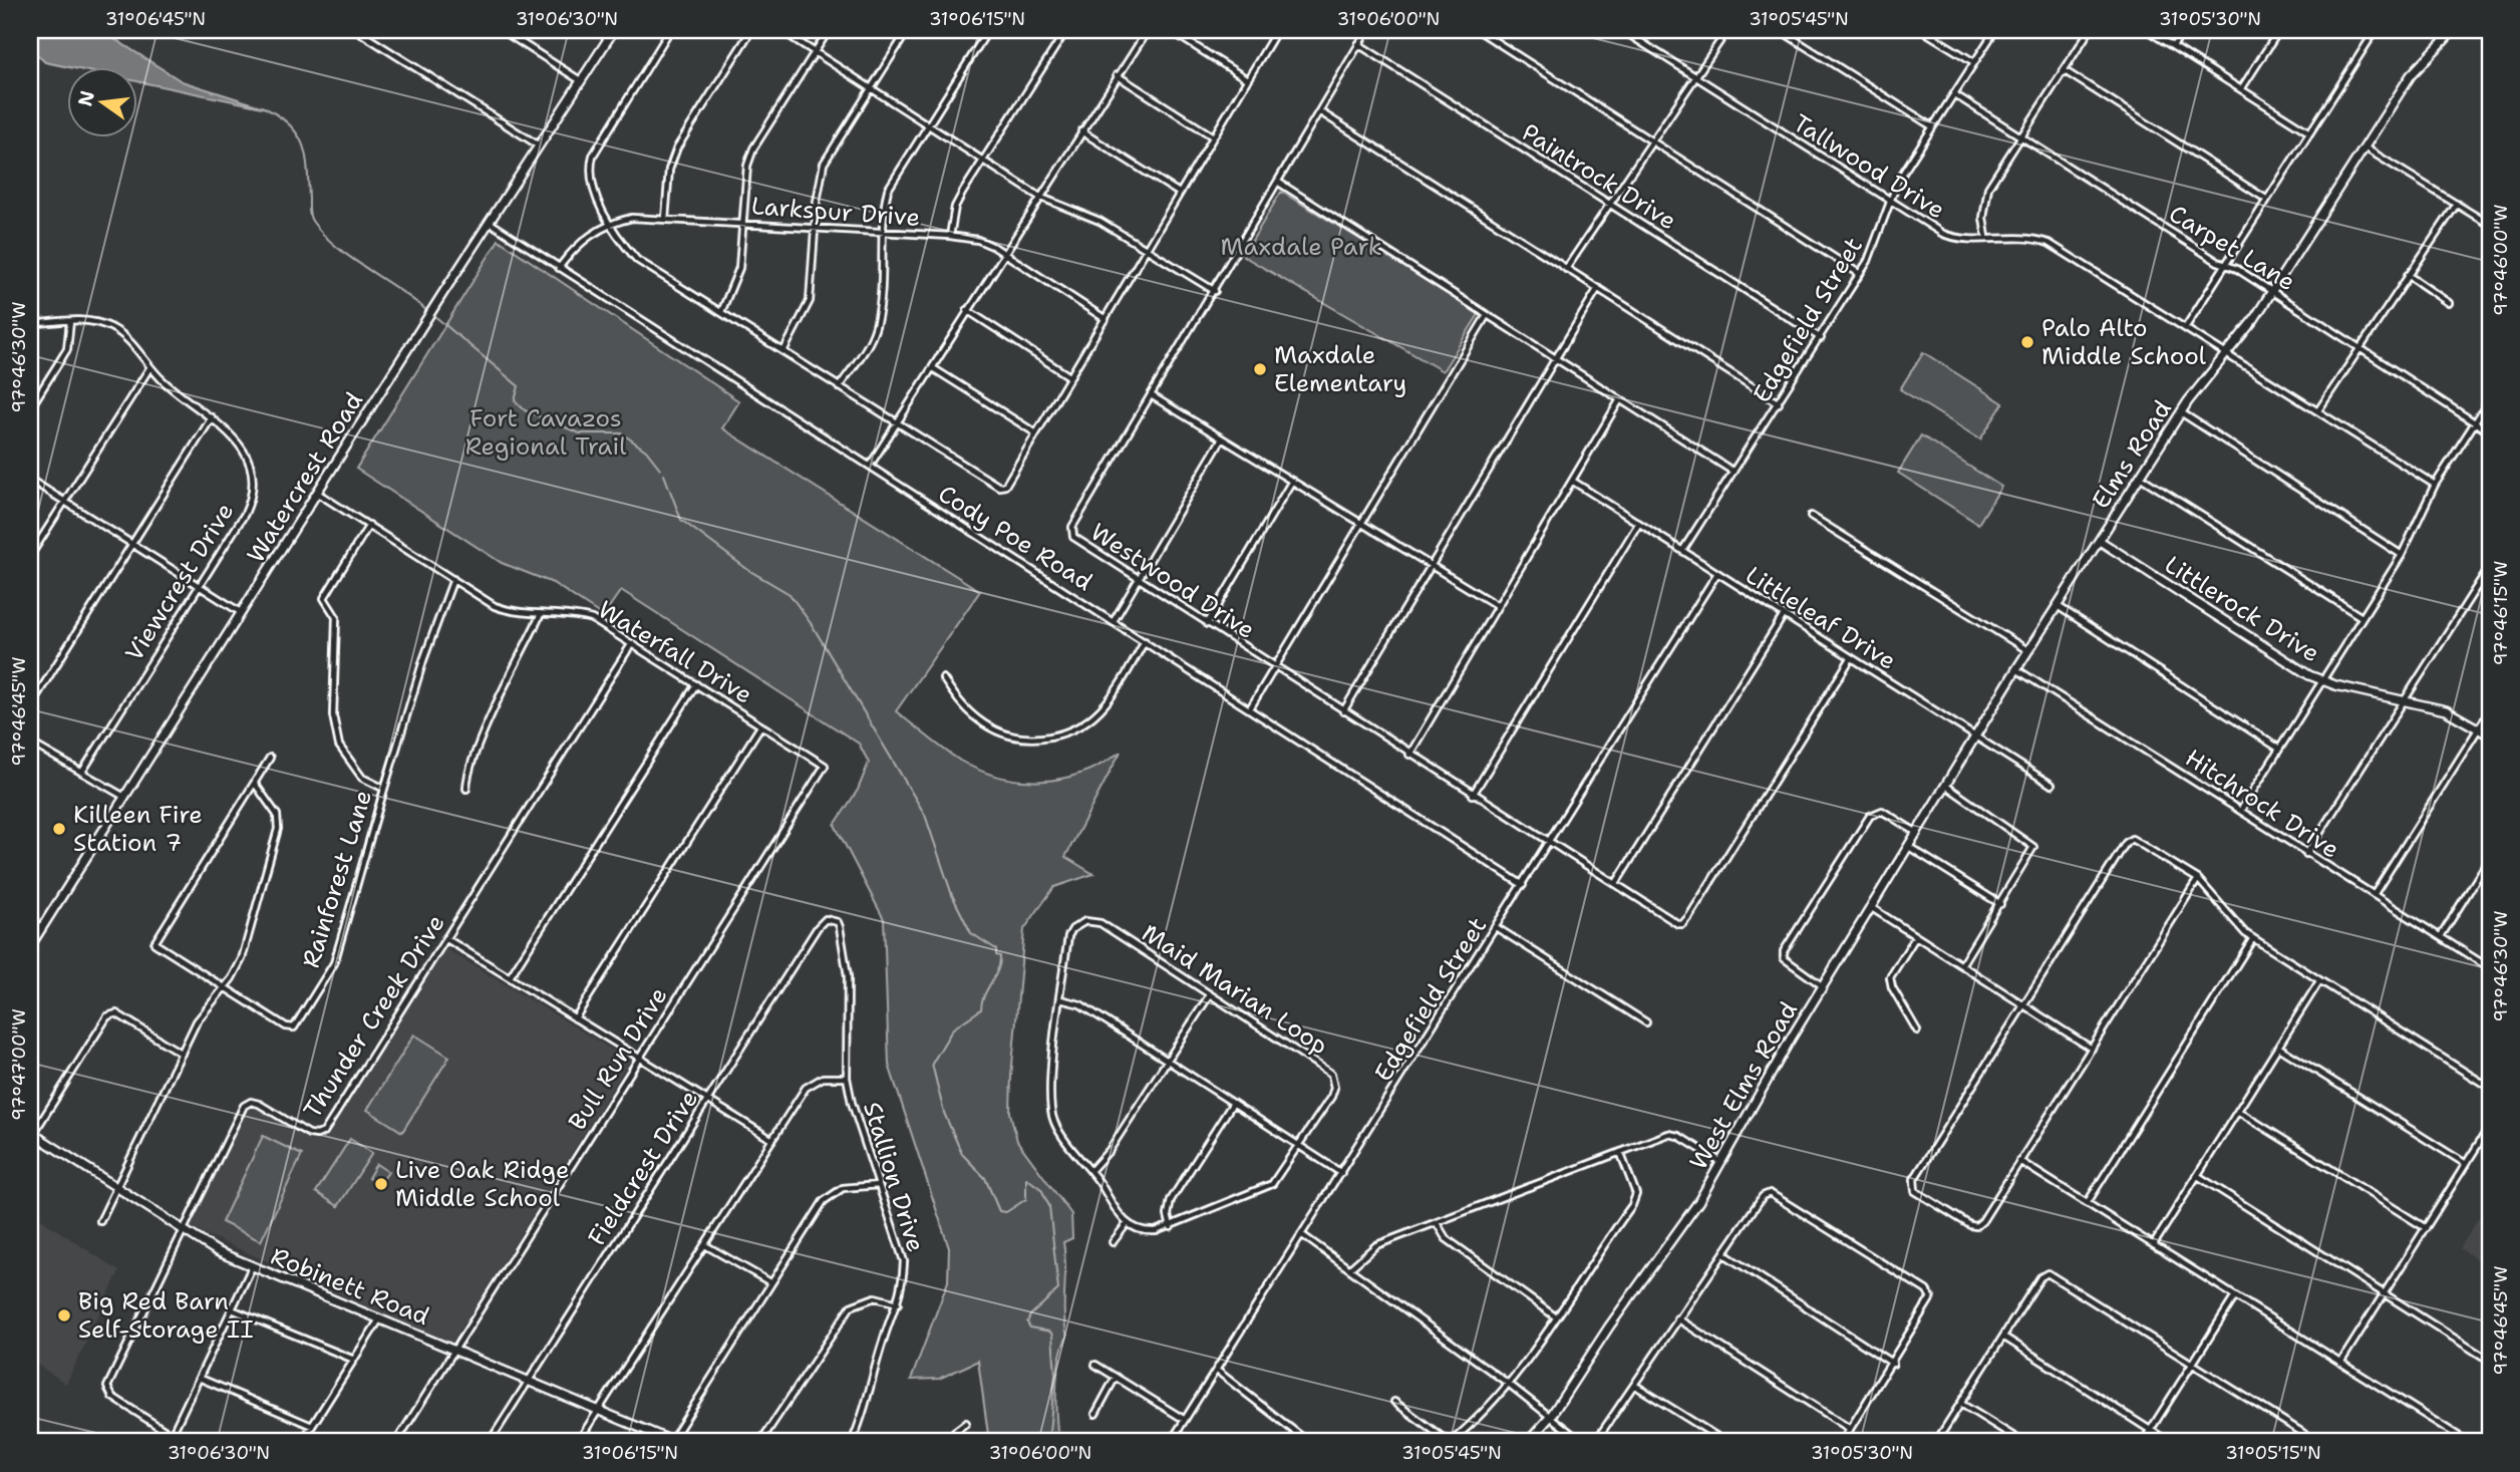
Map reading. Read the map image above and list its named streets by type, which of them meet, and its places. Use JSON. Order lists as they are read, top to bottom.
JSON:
{
  "streets": {
    "street": [
      "Tallwood Drive",
      "Paintrock Drive",
      "Larkspur Drive",
      "Carpet Lane",
      "Edgefield Street",
      "Elms Road",
      "Watercrest Road",
      "Cody Poe Road",
      "Westwood Drive",
      "Viewcrest Drive",
      "Littlerock Drive",
      "Littleleaf Drive",
      "Waterfall Drive",
      "Hitchrock Drive",
      "Rainforest Lane",
      "Maid Marian Loop",
      "Thunder Creek Drive",
      "Bull Run Drive",
      "West Elms Road",
      "Fieldcrest Drive",
      "Stallion Drive",
      "Robinett Road"
    ]
  },
  "crossings": [
    ["Tallwood Drive", "Edgefield Street"],
    ["Tallwood Drive", "Elms Road"],
    ["Paintrock Drive", "Edgefield Street"],
    ["Paintrock Drive", "Westwood Drive"],
    ["Larkspur Drive", "Cody Poe Road"],
    ["Carpet Lane", "Edgefield Street"],
    ["Carpet Lane", "Elms Road"],
    ["Edgefield Street", "Cody Poe Road"],
    ["Edgefield Street", "Westwood Drive"],
    ["Edgefield Street", "Littleleaf Drive"],
    ["Elms Road", "Littlerock Drive"],
    ["Elms Road", "Littleleaf Drive"],
    ["Elms Road", "Hitchrock Drive"],
    ["Elms Road", "West Elms Road"],
    ["Watercrest Road", "Cody Poe Road"],
    ["Watercrest Road", "Waterfall Drive"],
    ["Westwood Drive", "Littleleaf Drive"],
    ["Littleleaf Drive", "West Elms Road"],
    ["Waterfall Drive", "Rainforest Lane"],
    ["Waterfall Drive", "Thunder Creek Drive"],
    ["Waterfall Drive", "Bull Run Drive"],
    ["Thunder Creek Drive", "Robinett Road"],
    ["Bull Run Drive", "Robinett Road"],
    ["Fieldcrest Drive", "Stallion Drive"],
    ["Fieldcrest Drive", "Robinett Road"]
  ],
  "parks": ["Maxdale Park", "Fort Cavazos Regional Trail"],
  "places": [
    "Palo Alto Middle School",
    "Maxdale Elementary",
    "Killeen Fire Station 7",
    "Live Oak Ridge Middle School",
    "Big Red Barn Self-Storage II"
  ],
  "north": "left",
  "coordinates": [
    "31°06'45\"N",
    "31°06'30\"N",
    "31°06'15\"N",
    "31°06'00\"N",
    "31°05'45\"N",
    "31°05'30\"N",
    "97°46'00\"W",
    "97°46'30\"W",
    "97°46'15\"W",
    "97°46'45\"W",
    "97°47'00\"W",
    "31°05'15\"N"
  ]
}
